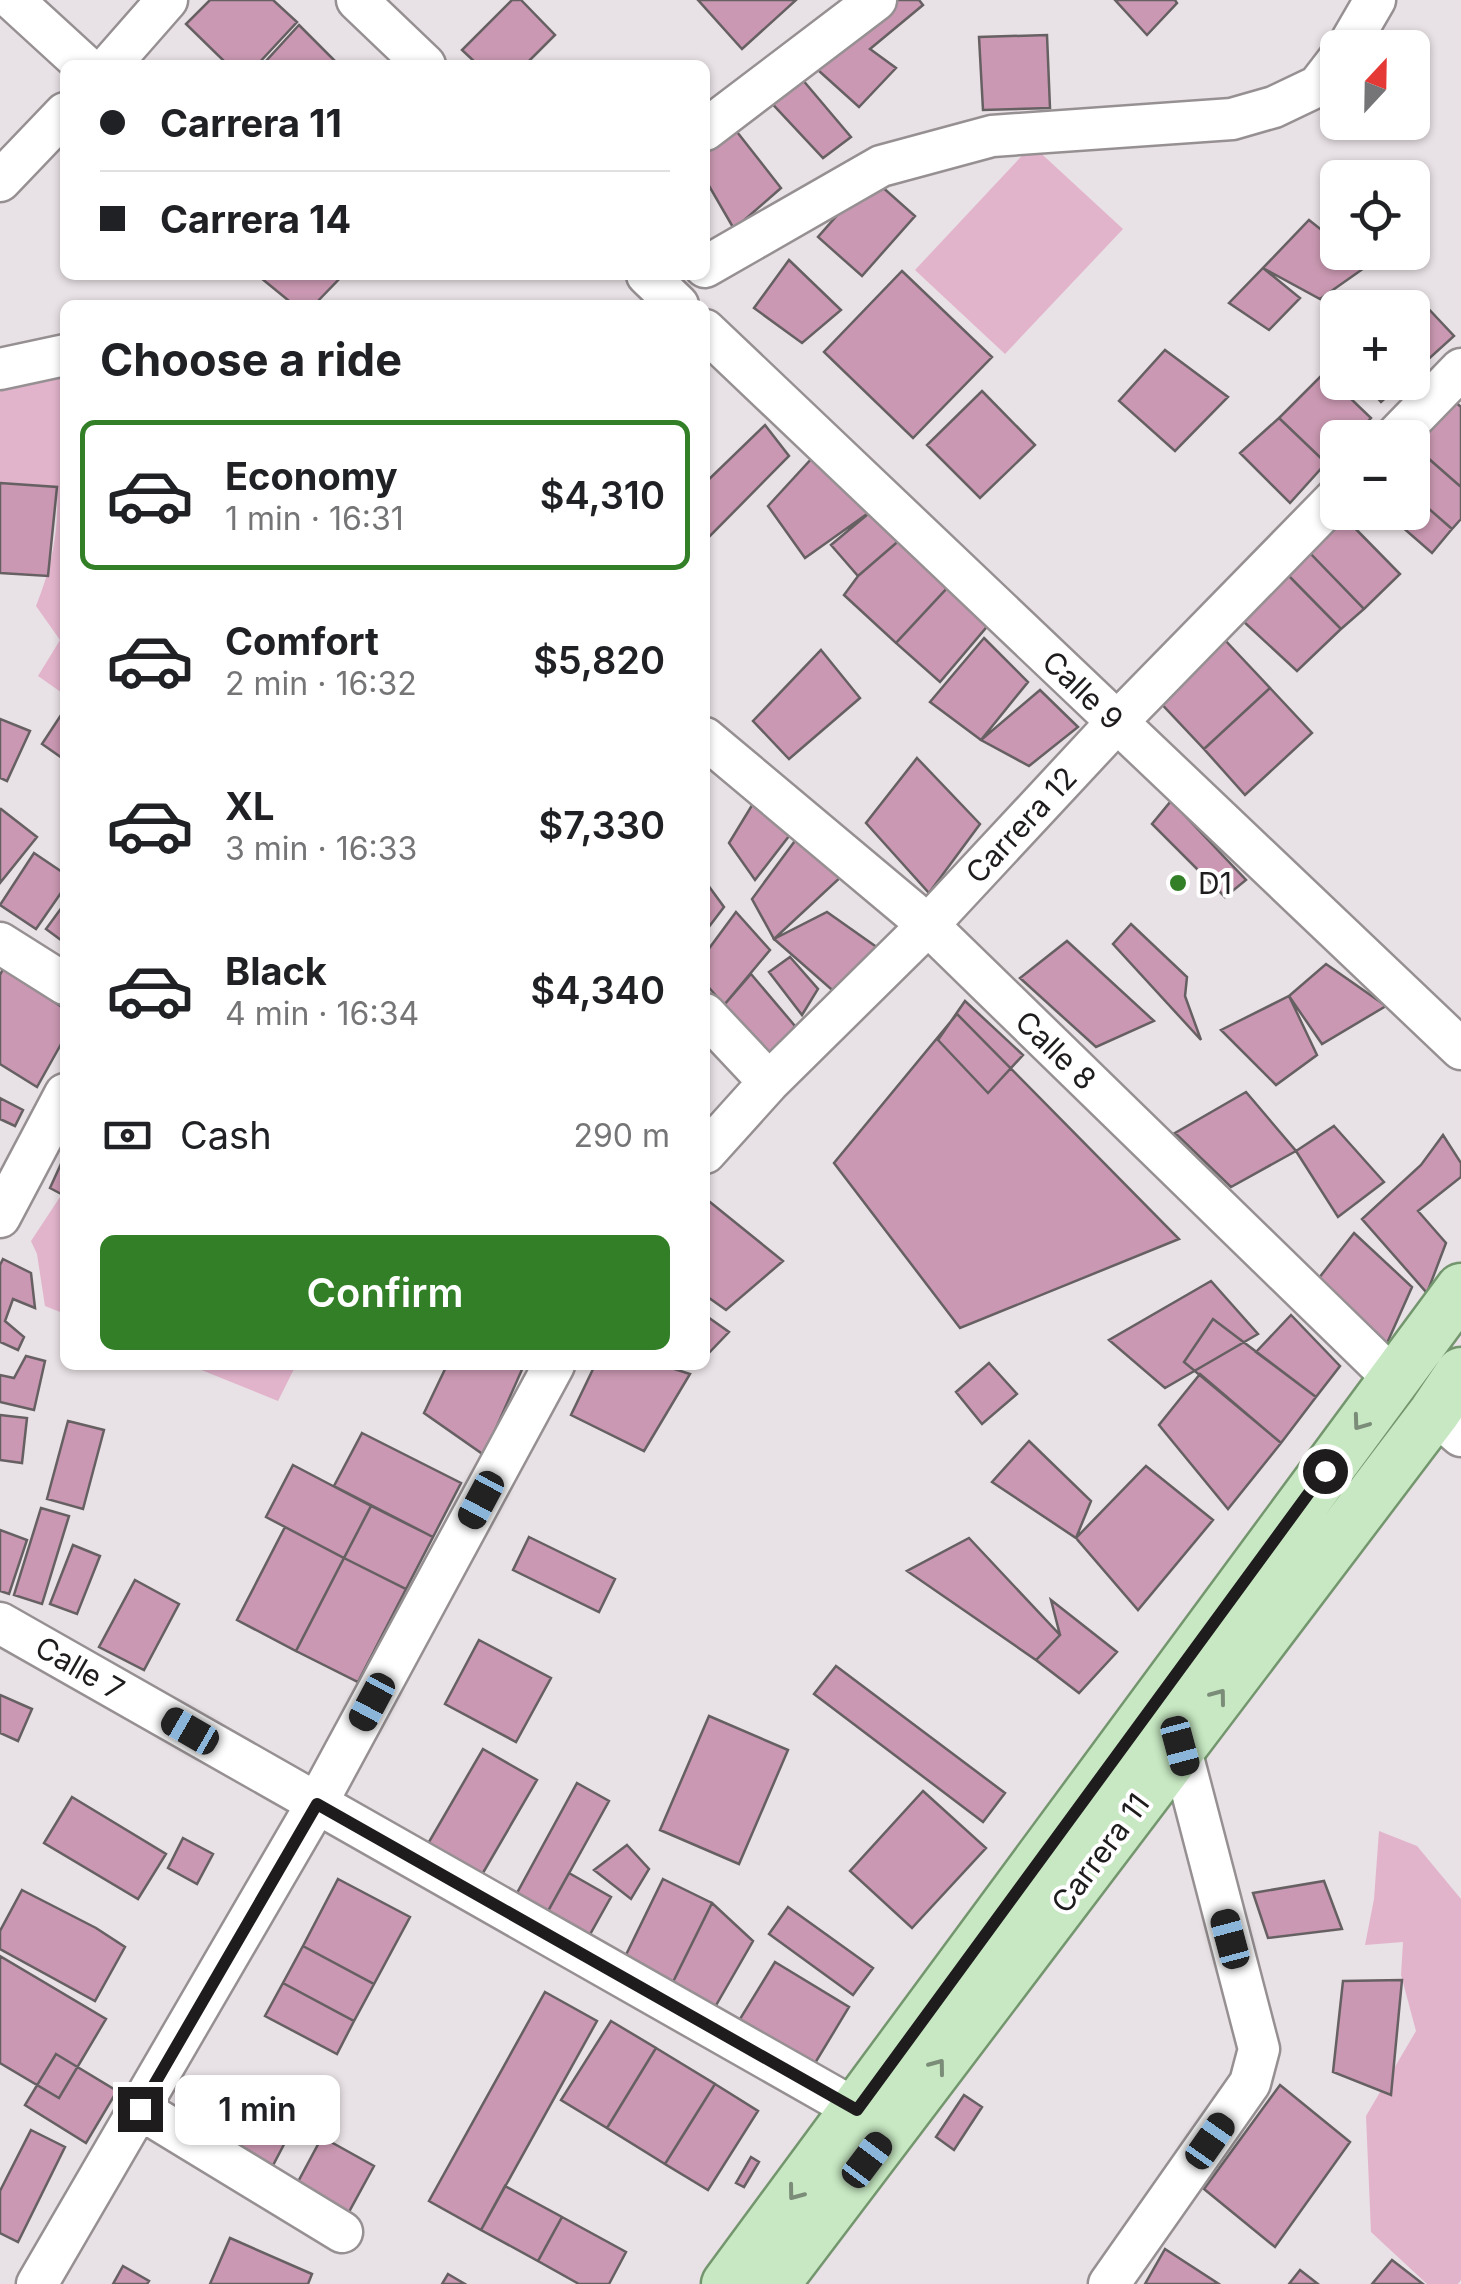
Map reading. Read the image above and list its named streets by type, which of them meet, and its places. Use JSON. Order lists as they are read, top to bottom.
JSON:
{
  "streets": {
    "main road": ["Carrera 11"],
    "street": [
      "Calle 9",
      "Carrera 12",
      "Calle 8",
      "Calle 7"
    ]
  },
  "crossings": [
    ["Calle 9", "Carrera 12"],
    ["Carrera 12", "Calle 8"],
    ["Calle 8", "Carrera 11"],
    ["Calle 7", "Carrera 11"]
  ],
  "places": ["D1"],
  "north": "top",
  "page": {
    "map_buttons": ["+", "−"],
    "banner": ["Carrera 11", "Carrera 14"],
    "heading": "Choose a ride",
    "list": [
      {
        "name": "Economy",
        "note": "1 min · 16:31",
        "value": "$4,310"
      },
      {
        "name": "Comfort",
        "note": "2 min · 16:32",
        "value": "$5,820"
      },
      {
        "name": "XL",
        "note": "3 min · 16:33",
        "value": "$7,330"
      },
      {
        "name": "Black",
        "note": "4 min · 16:34",
        "value": "$4,340"
      }
    ],
    "pay": ["Cash", "290 m"],
    "buttons": "Confirm",
    "bubble": "1 min"
  }
}
